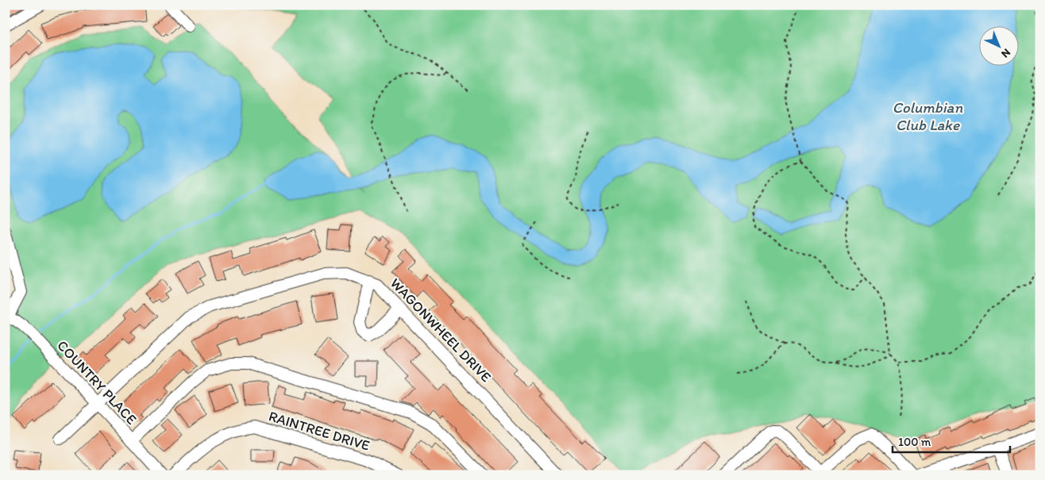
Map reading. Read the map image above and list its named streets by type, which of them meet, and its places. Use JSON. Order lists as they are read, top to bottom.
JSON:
{
  "streets": {
    "street": ["WAGONWHEEL DRIVE", "COUNTRY PLACE", "RAINTREE DRIVE"]
  },
  "crossings": [
    ["WAGONWHEEL DRIVE", "COUNTRY PLACE"]
  ],
  "water": ["Columbian Club Lake"],
  "scale_bar": "100 m",
  "north": "bottom right"
}
